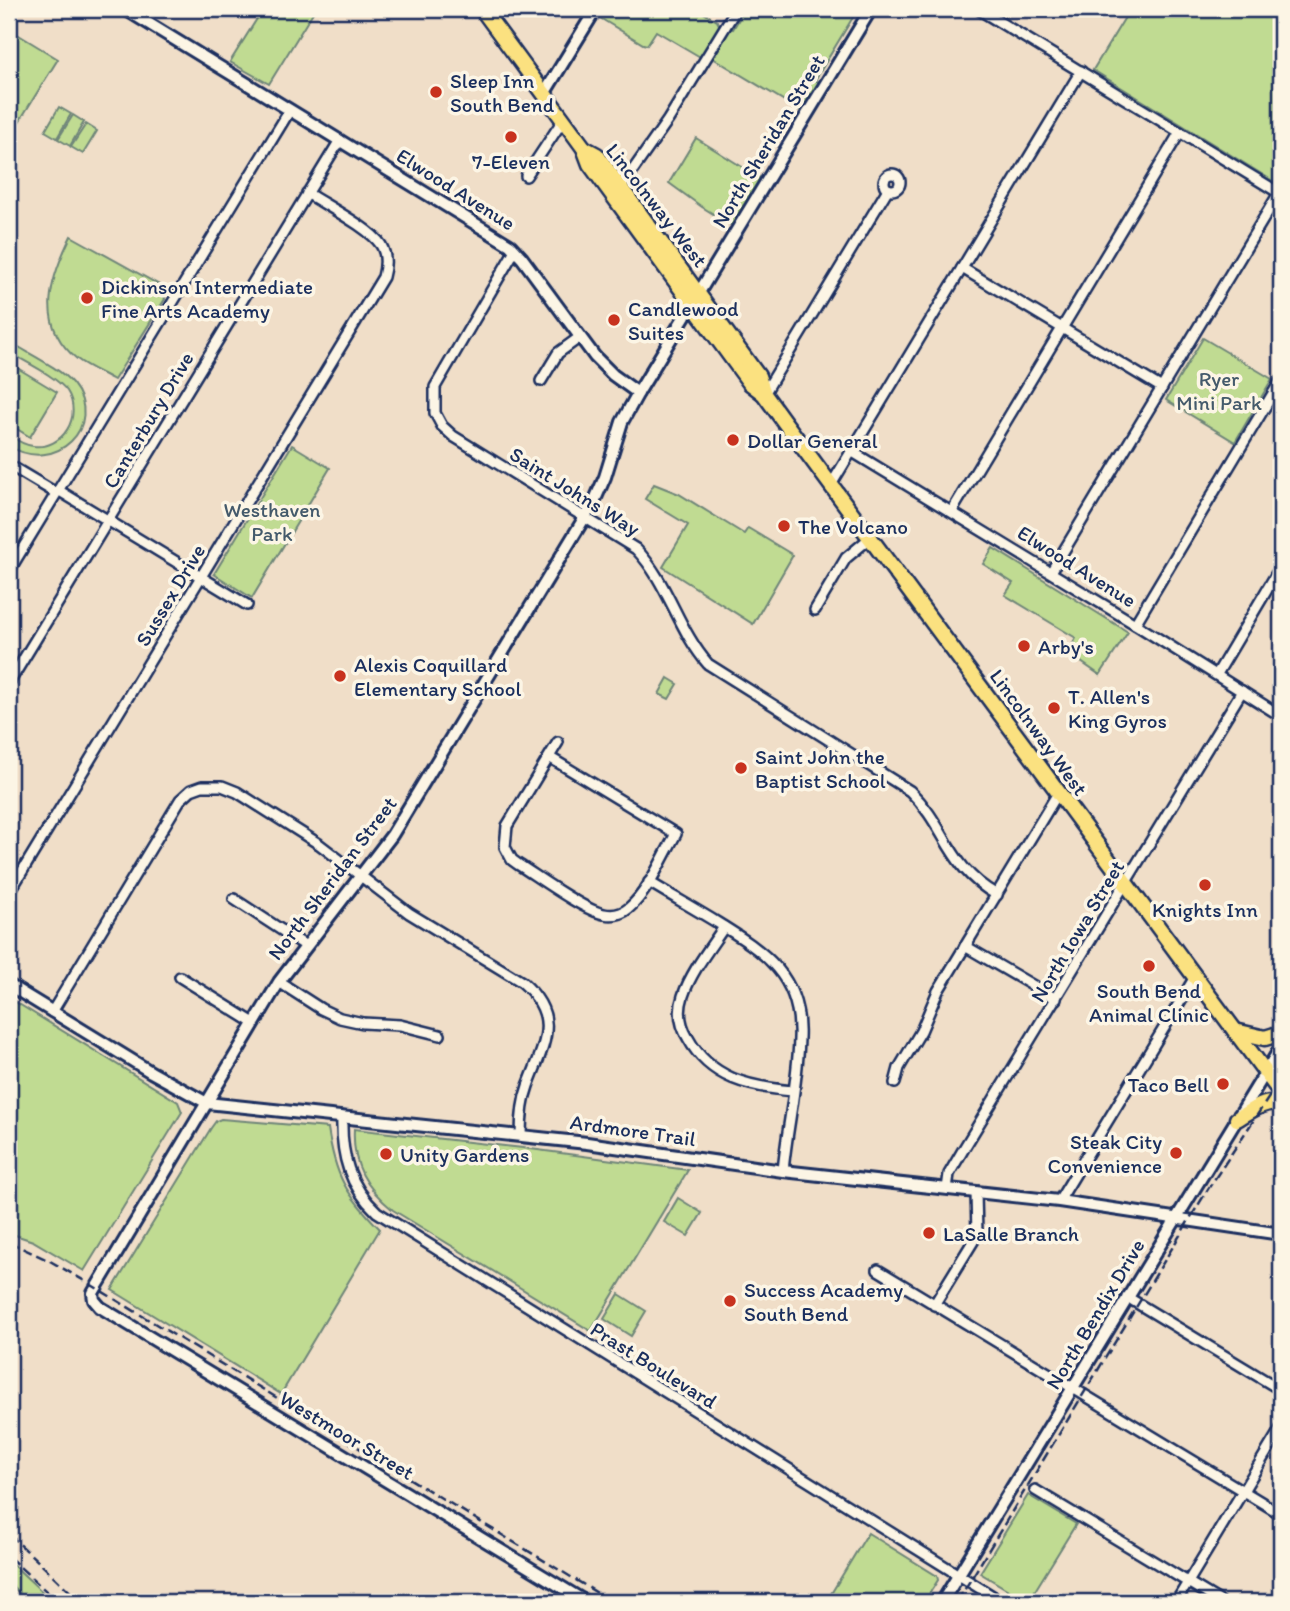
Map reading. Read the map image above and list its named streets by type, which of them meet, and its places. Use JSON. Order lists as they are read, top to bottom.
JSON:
{
  "streets": {
    "main road": ["Lincolnway West"],
    "street": [
      "North Sheridan Street",
      "Elwood Avenue",
      "Canterbury Drive",
      "Saint Johns Way",
      "Sussex Drive",
      "North Iowa Street",
      "Ardmore Trail",
      "North Bendix Drive",
      "Prast Boulevard",
      "Westmoor Street"
    ]
  },
  "crossings": [
    ["North Sheridan Street", "Elwood Avenue"],
    ["North Sheridan Street", "Lincolnway West"],
    ["North Sheridan Street", "Saint Johns Way"],
    ["North Sheridan Street", "Ardmore Trail"],
    ["North Sheridan Street", "Westmoor Street"],
    ["Elwood Avenue", "Canterbury Drive"],
    ["Elwood Avenue", "Saint Johns Way"],
    ["Elwood Avenue", "North Iowa Street"],
    ["Lincolnway West", "North Iowa Street"],
    ["Lincolnway West", "North Bendix Drive"],
    ["Canterbury Drive", "Sussex Drive"],
    ["North Iowa Street", "Ardmore Trail"],
    ["Ardmore Trail", "North Bendix Drive"],
    ["Ardmore Trail", "Prast Boulevard"],
    ["North Bendix Drive", "Prast Boulevard"]
  ],
  "parks": ["Ryer Mini Park", "Westhaven Park"],
  "places": [
    "Sleep Inn South Bend",
    "7-Eleven",
    "Dickinson Intermediate Fine Arts Academy",
    "Candlewood Suites",
    "Dollar General",
    "The Volcano",
    "Arby's",
    "Alexis Coquillard Elementary School",
    "T. Allen's King Gyros",
    "Saint John the Baptist School",
    "Knights Inn",
    "South Bend Animal Clinic",
    "Taco Bell",
    "Steak City Convenience",
    "Unity Gardens",
    "LaSalle Branch",
    "Success Academy South Bend"
  ]
}
